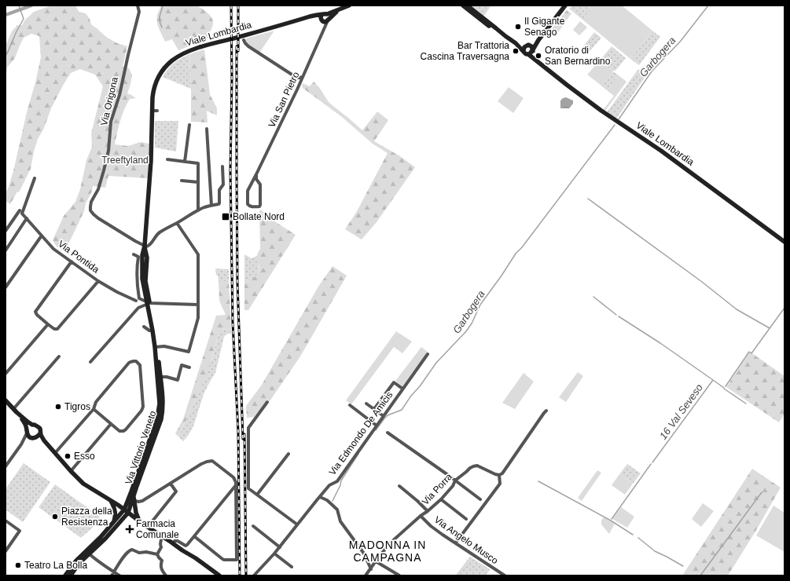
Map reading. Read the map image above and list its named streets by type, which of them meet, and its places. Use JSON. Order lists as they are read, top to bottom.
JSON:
{
  "streets": {
    "street": [
      "Viale Lombardia",
      "Via San Pietro",
      "Via Origona",
      "Via Pontida",
      "Via Edmondo De Amicis",
      "Via Vittorio Veneto",
      "Via Porra",
      "Via Angelo Musco"
    ]
  },
  "crossings": [
    ["Viale Lombardia", "Via San Pietro"],
    ["Viale Lombardia", "Via Origona"],
    ["Viale Lombardia", "Via Vittorio Veneto"],
    ["Via Origona", "Via Vittorio Veneto"],
    ["Via Porra", "Via Angelo Musco"]
  ],
  "districts": ["MADONNA IN CAMPAGNA"],
  "water": ["Garbogera", "16 Val Seveso"],
  "parks": ["Treeftyland"],
  "places": {
    "other": [
      "Il Gigante Senago",
      "Bar Trattoria Cascina Traversagna",
      "Oratorio di San Bernardino",
      "Tigros",
      "Esso",
      "Piazza della Resistenza",
      "Teatro La Bolla"
    ],
    "transit": ["Bollate Nord"],
    "health": ["Farmacia Comunale"]
  }
}
